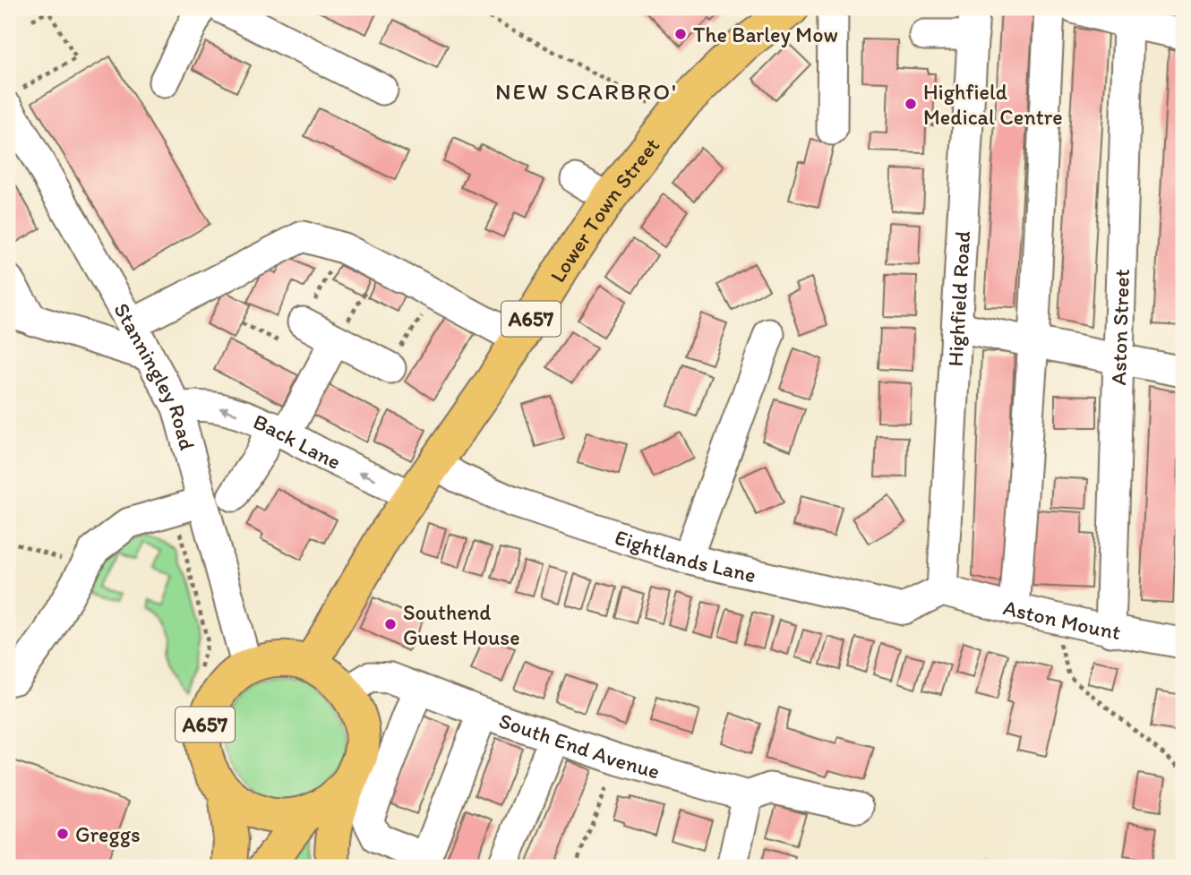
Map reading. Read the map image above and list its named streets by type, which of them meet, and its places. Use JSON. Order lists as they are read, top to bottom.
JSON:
{
  "streets": {
    "main road": ["Lower Town Street", "A657"],
    "street": [
      "Highfield Road",
      "Aston Street",
      "Stanningley Road",
      "Back Lane",
      "Eightlands Lane",
      "Aston Mount",
      "South End Avenue"
    ]
  },
  "crossings": [
    ["Lower Town Street", "A657"],
    ["Lower Town Street", "Stanningley Road"],
    ["Lower Town Street", "Back Lane"],
    ["Lower Town Street", "Eightlands Lane"],
    ["Lower Town Street", "South End Avenue"],
    ["Highfield Road", "Eightlands Lane"],
    ["Highfield Road", "Aston Mount"],
    ["A657", "Stanningley Road"],
    ["A657", "South End Avenue"],
    ["Aston Street", "Aston Mount"],
    ["Stanningley Road", "Back Lane"],
    ["Stanningley Road", "South End Avenue"],
    ["Eightlands Lane", "Aston Mount"]
  ],
  "districts": ["NEW SCARBRO'"],
  "places": [
    "The Barley Mow",
    "Highfield Medical Centre",
    "Southend Guest House",
    "Greggs"
  ]
}
